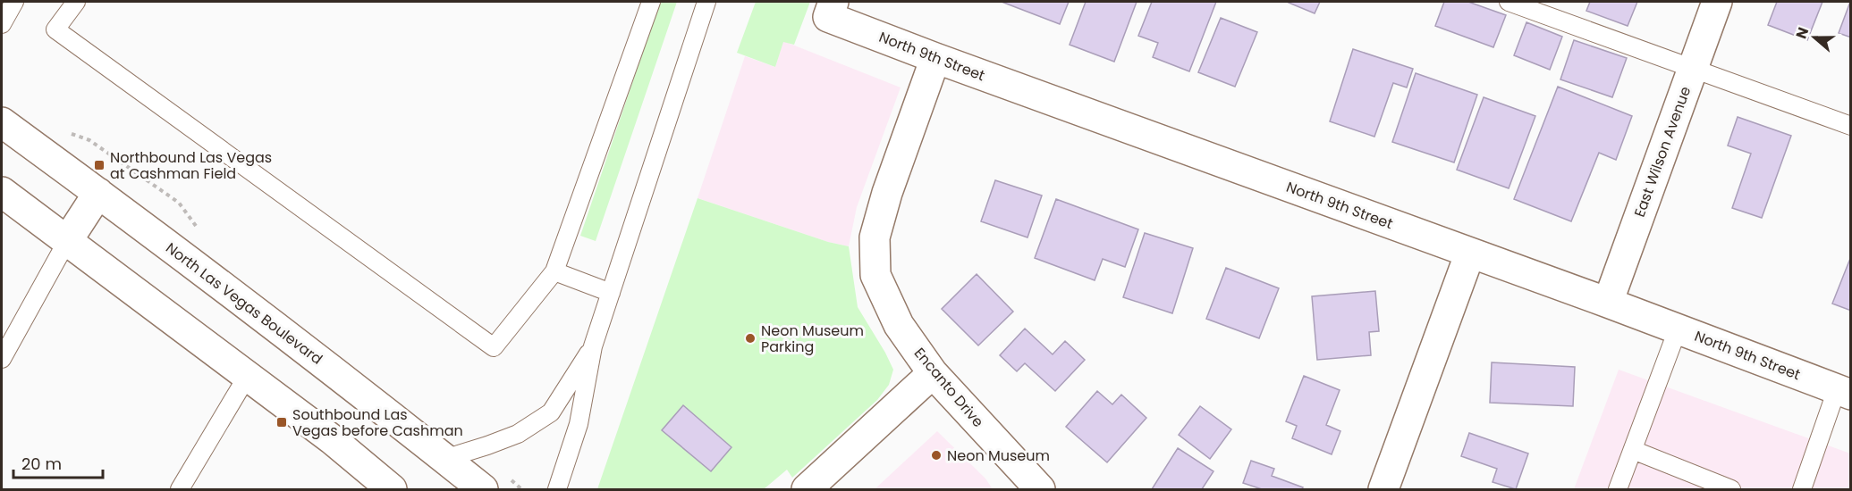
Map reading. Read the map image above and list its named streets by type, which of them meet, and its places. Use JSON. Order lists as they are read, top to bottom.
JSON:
{
  "streets": {
    "street": [
      "North 9th Street",
      "East Wilson Avenue",
      "North Las Vegas Boulevard",
      "Encanto Drive"
    ]
  },
  "crossings": [
    ["North 9th Street", "East Wilson Avenue"],
    ["North 9th Street", "Encanto Drive"]
  ],
  "places": {
    "transit": ["Northbound Las Vegas at Cashman Field", "Southbound Las Vegas before Cashman"],
    "other": ["Neon Museum Parking", "Neon Museum"]
  },
  "scale_bar": "20 m",
  "north": "left"
}
